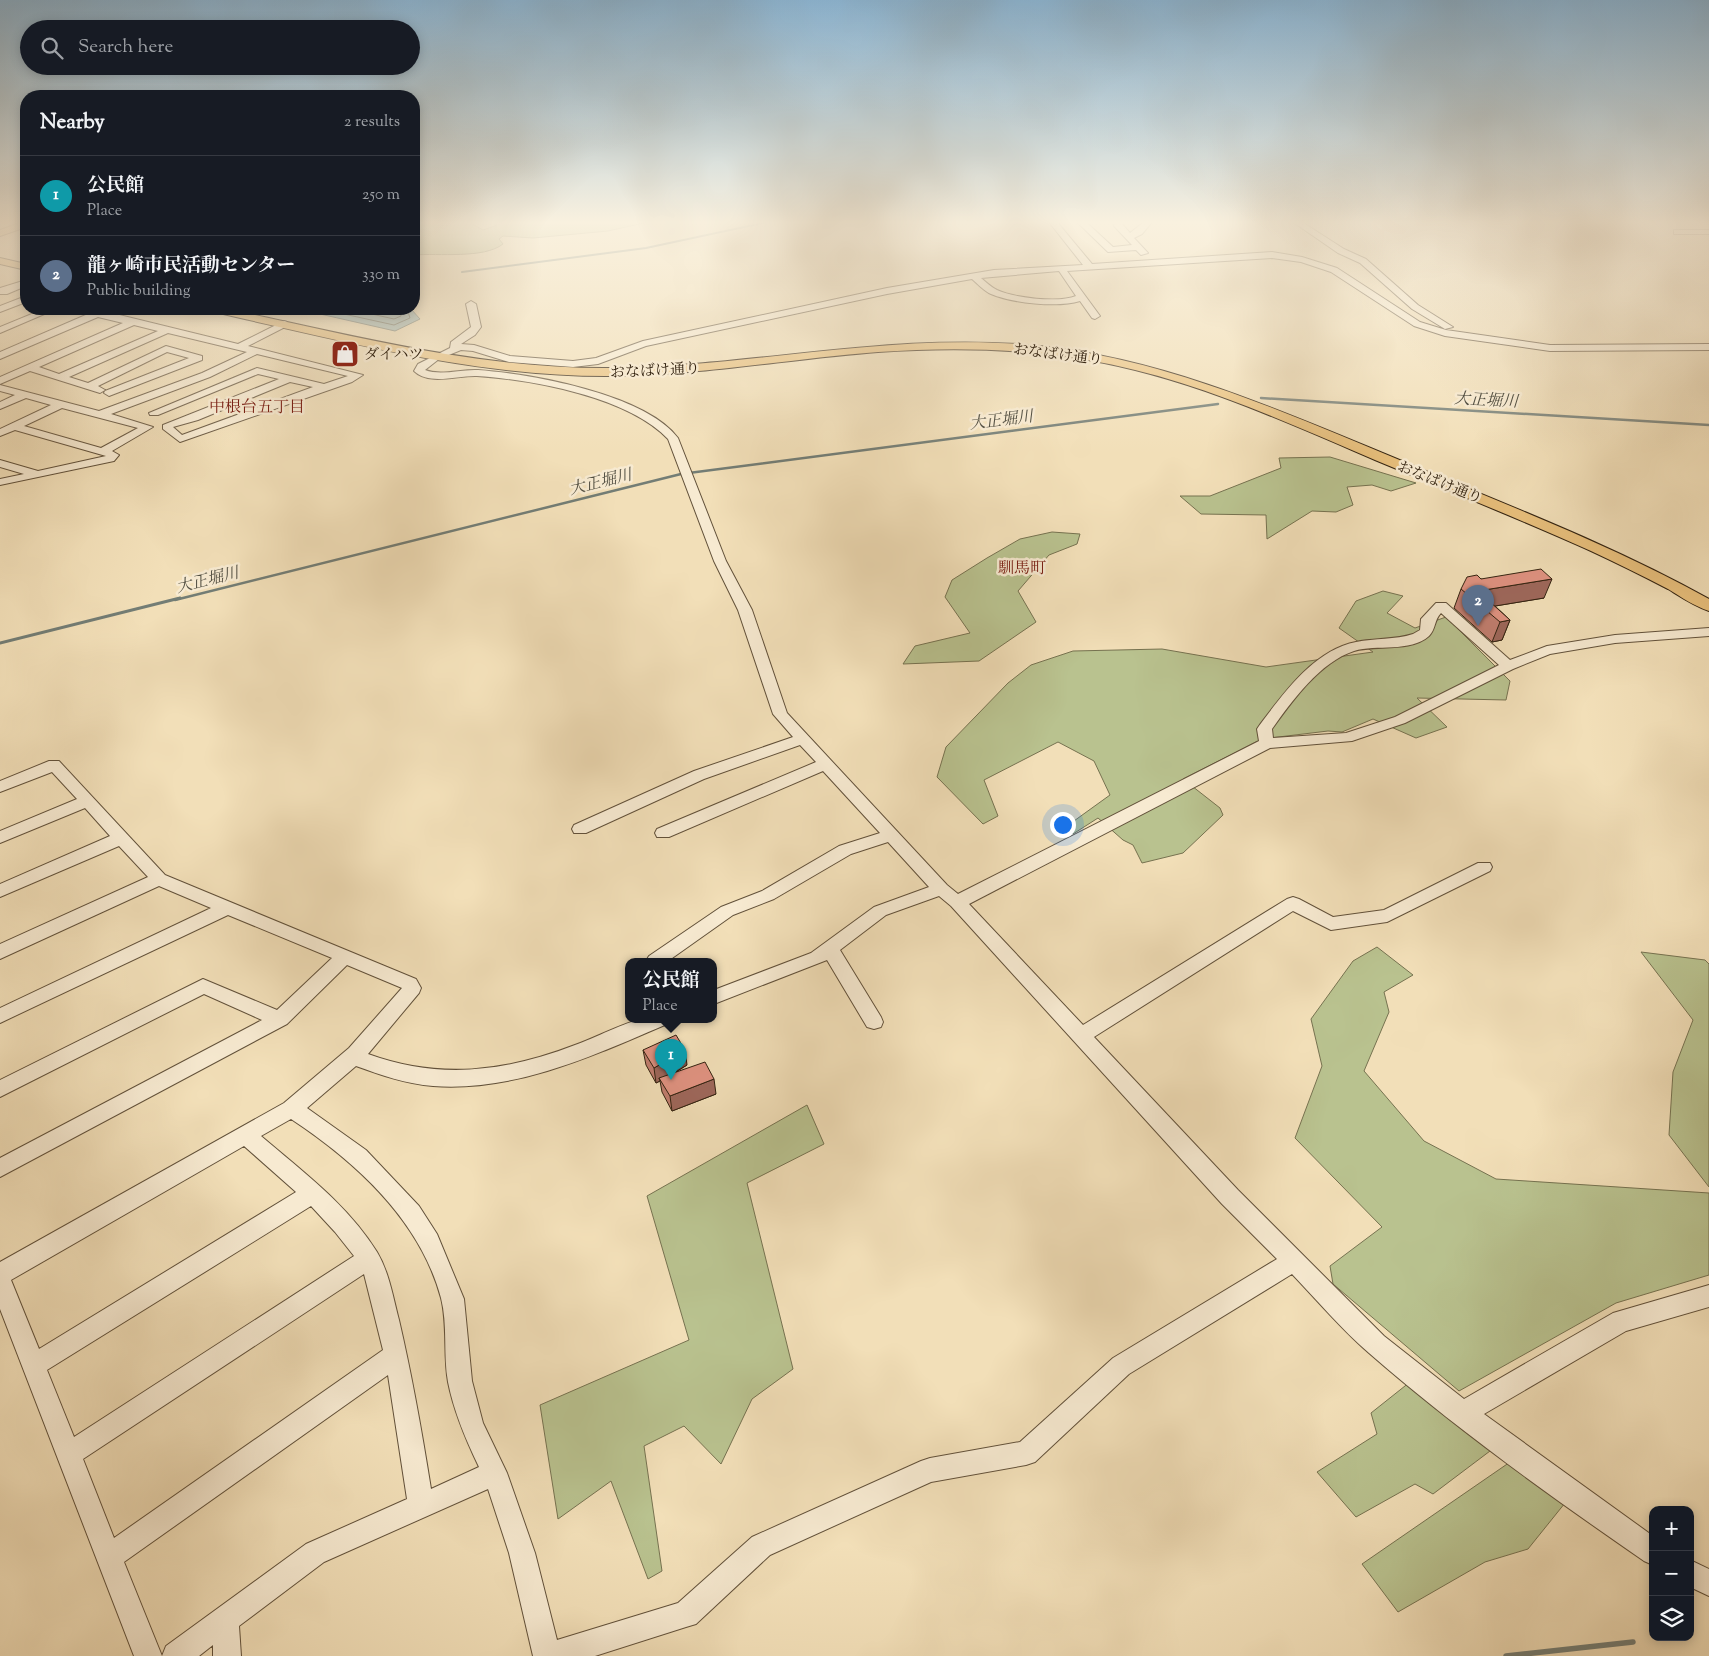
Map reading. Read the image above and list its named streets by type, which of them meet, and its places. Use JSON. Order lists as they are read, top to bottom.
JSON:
{
  "streets": {
    "main road": ["おなばけ通り"]
  },
  "districts": ["中根台五丁目", "馴馬町"],
  "water": ["大正堀川"],
  "places": {
    "shop": ["ダイハツ"]
  },
  "page": {
    "search": "Search here",
    "heading": ["Nearby", "2 results"],
    "list": [
      {
        "mark": "1",
        "name": "公民館",
        "note": "Place",
        "value": "250 m"
      },
      {
        "mark": "2",
        "name": "龍ヶ崎市民活動センター",
        "note": "Public building",
        "value": "330 m"
      }
    ],
    "pins": ["2", "1"],
    "popup": ["公民館", "Place"],
    "map_buttons": ["+", "−"]
  }
}
